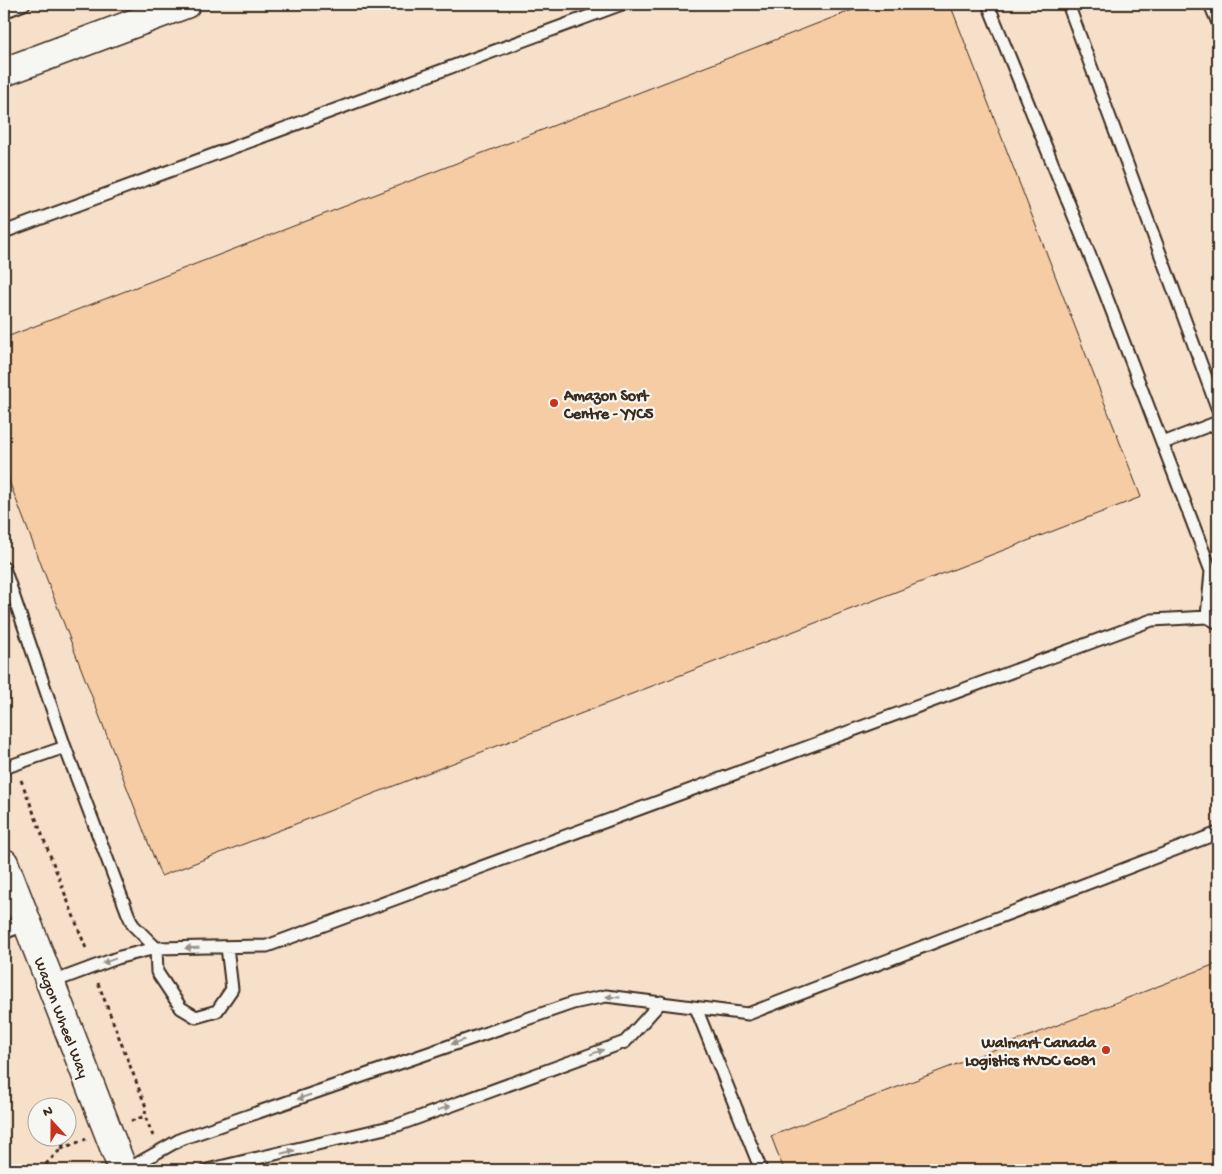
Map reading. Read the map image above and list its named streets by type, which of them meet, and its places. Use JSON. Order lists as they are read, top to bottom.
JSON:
{
  "streets": {
    "street": ["Wagon Wheel Way"]
  },
  "places": ["Amazon Sort Centre - YYC5", "Walmart Canada Logistics HVDC 6081"],
  "north": "top"
}
